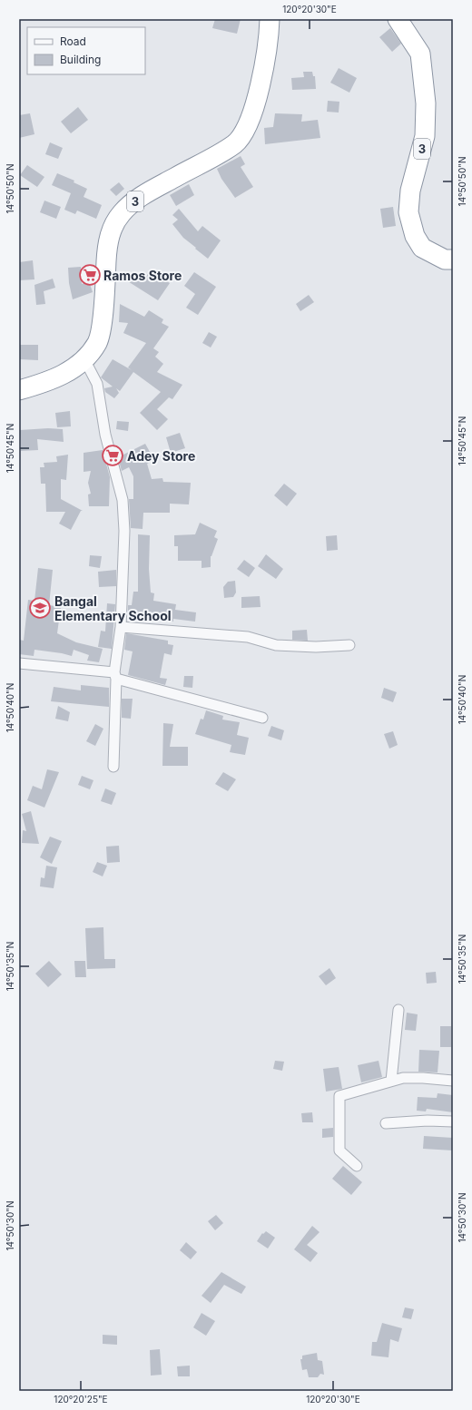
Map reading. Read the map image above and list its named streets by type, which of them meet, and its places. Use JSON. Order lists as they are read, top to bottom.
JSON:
{
  "streets": {
    "highway": ["3"]
  },
  "places": {
    "supermarket": ["Ramos Store", "Adey Store"],
    "school or university": ["Bangal Elementary School"]
  },
  "legend": ["Road", "Building"],
  "coordinates": [
    "120°20'30\"E",
    "14°50'50\"N",
    "14°50'45\"N",
    "14°50'40\"N",
    "14°50'35\"N",
    "14°50'30\"N",
    "120°20'25\"E"
  ]
}
